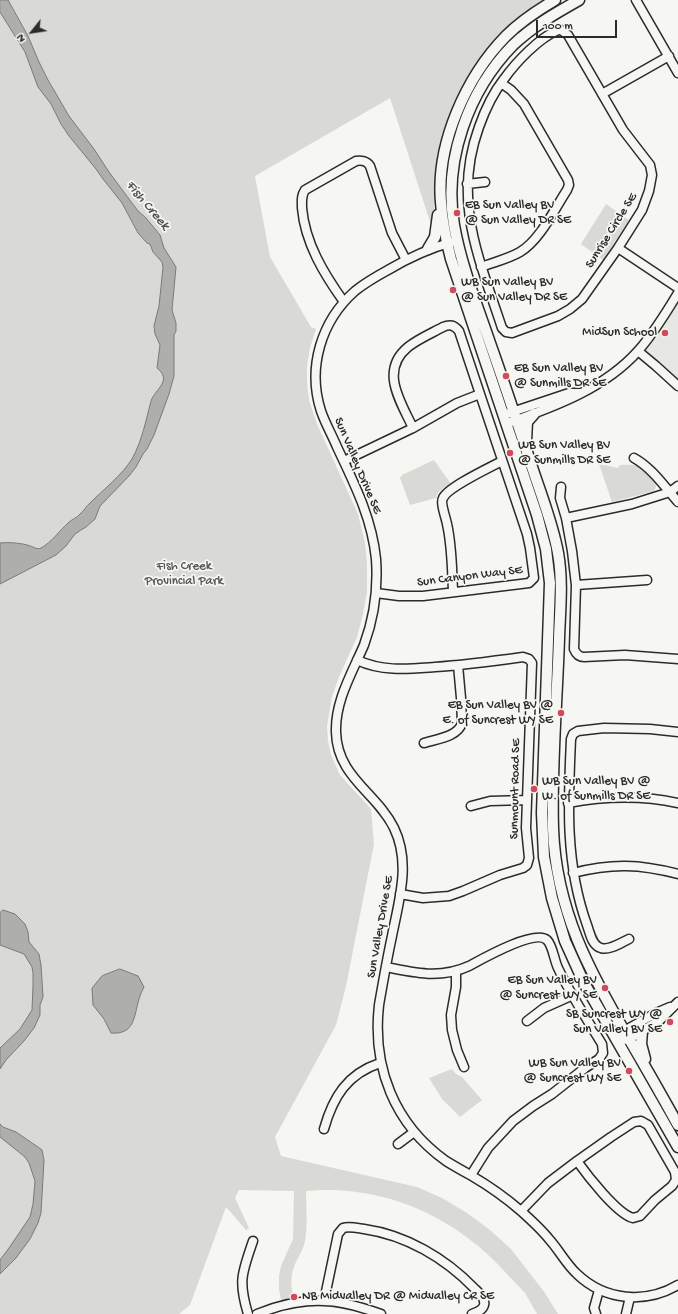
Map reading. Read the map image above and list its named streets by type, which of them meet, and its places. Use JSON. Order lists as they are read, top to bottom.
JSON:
{
  "streets": {
    "street": [
      "Sunrise Circle SE",
      "Sun Valley Drive SE",
      "Sun Canyon Way SE",
      "Sunmount Road SE"
    ]
  },
  "crossings": [
    ["Sun Valley Drive SE", "Sun Canyon Way SE"],
    ["Sun Valley Drive SE", "Sunmount Road SE"]
  ],
  "water": ["Fish Creek"],
  "parks": ["Fish Creek Provincial Park"],
  "places": [
    "EB Sun Valley BV @ Sun Valley DR SE",
    "WB Sun Valley BV @ Sun Valley DR SE",
    "MidSun School",
    "EB Sun Valley BV @ Sunmills DR SE",
    "WB Sun Valley BV @ Sunmills DR SE",
    "EB Sun Valley BV @ E. of Suncrest WY SE",
    "WB Sun Valley BV @ W. of Sunmills DR SE",
    "EB Sun Valley BV @ Suncrest WY SE",
    "SB Suncrest WY @ Sun Valley BV SE",
    "WB Sun Valley BV @ Suncrest WY SE",
    "NB Midvalley DR @ Midvalley CR SE"
  ],
  "scale_bar": "100 m",
  "north": "bottom left"
}
